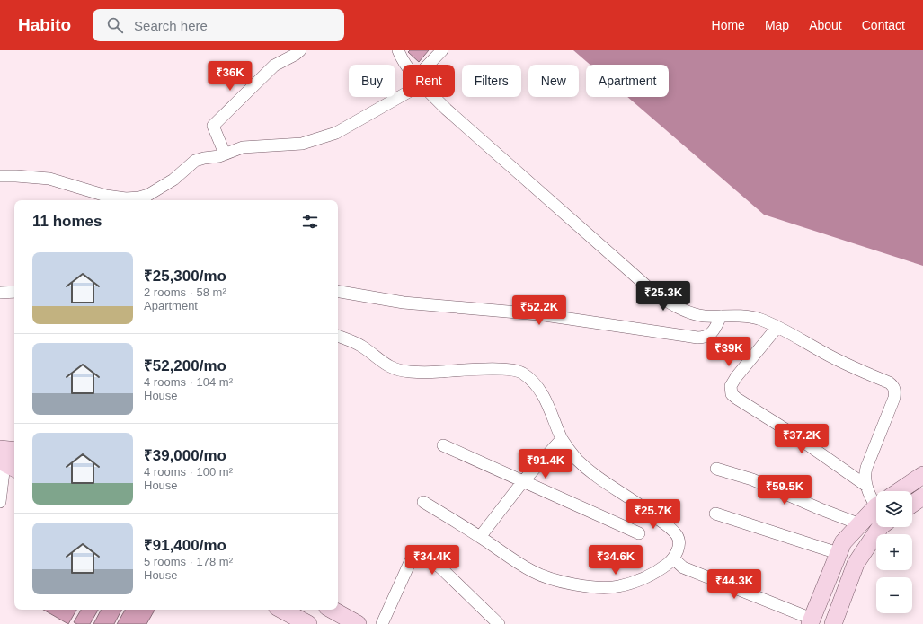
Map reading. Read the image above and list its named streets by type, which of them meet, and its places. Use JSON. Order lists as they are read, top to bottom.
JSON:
{
  "page": {
    "header": "Habito",
    "search": "Search here",
    "nav": [
      "Home",
      "Map",
      "About",
      "Contact"
    ],
    "price": [
      "₹36K",
      "₹25.3K",
      "₹52.2K",
      "₹39K",
      "₹37.2K",
      "₹91.4K",
      "₹59.5K",
      "₹25.7K",
      "₹34.4K",
      "₹34.6K",
      "₹44.3K"
    ],
    "chip": [
      "Buy",
      "Rent",
      "Filters",
      "New",
      "Apartment"
    ],
    "heading": "11 homes",
    "list": [
      {
        "name": "₹25,300/mo",
        "note": "2 rooms · 58 m² · Apartment"
      },
      {
        "name": "₹52,200/mo",
        "note": "4 rooms · 104 m² · House"
      },
      {
        "name": "₹39,000/mo",
        "note": "4 rooms · 100 m² · House"
      },
      {
        "name": "₹91,400/mo",
        "note": "5 rooms · 178 m² · House"
      }
    ],
    "map_buttons": ["+", "−"]
  }
}
